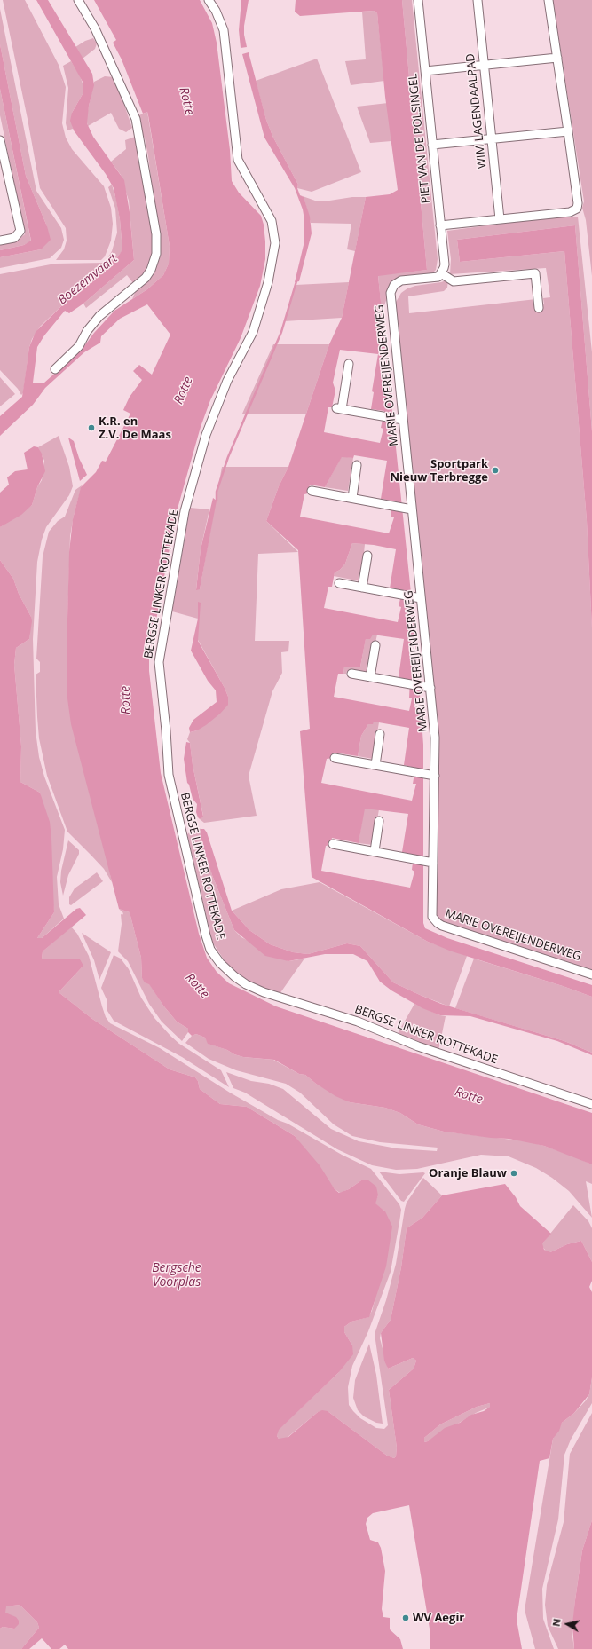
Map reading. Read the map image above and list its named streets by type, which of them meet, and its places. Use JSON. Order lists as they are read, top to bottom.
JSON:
{
  "streets": {
    "street": [
      "WIM LAGENDAALPAD",
      "PIET VAN DE POLSINGEL",
      "MARIE OVEREIJENDERWEG",
      "BERGSE LINKER ROTTEKADE"
    ]
  },
  "crossings": [
    ["PIET VAN DE POLSINGEL", "MARIE OVEREIJENDERWEG"]
  ],
  "water": ["Rotte", "Boezemvaart", "Bergsche Voorplas"],
  "places": [
    "K.R. en Z.V. De Maas",
    "Sportpark Nieuw Terbregge",
    "Oranje Blauw",
    "WV Aegir"
  ],
  "north": "left"
}
